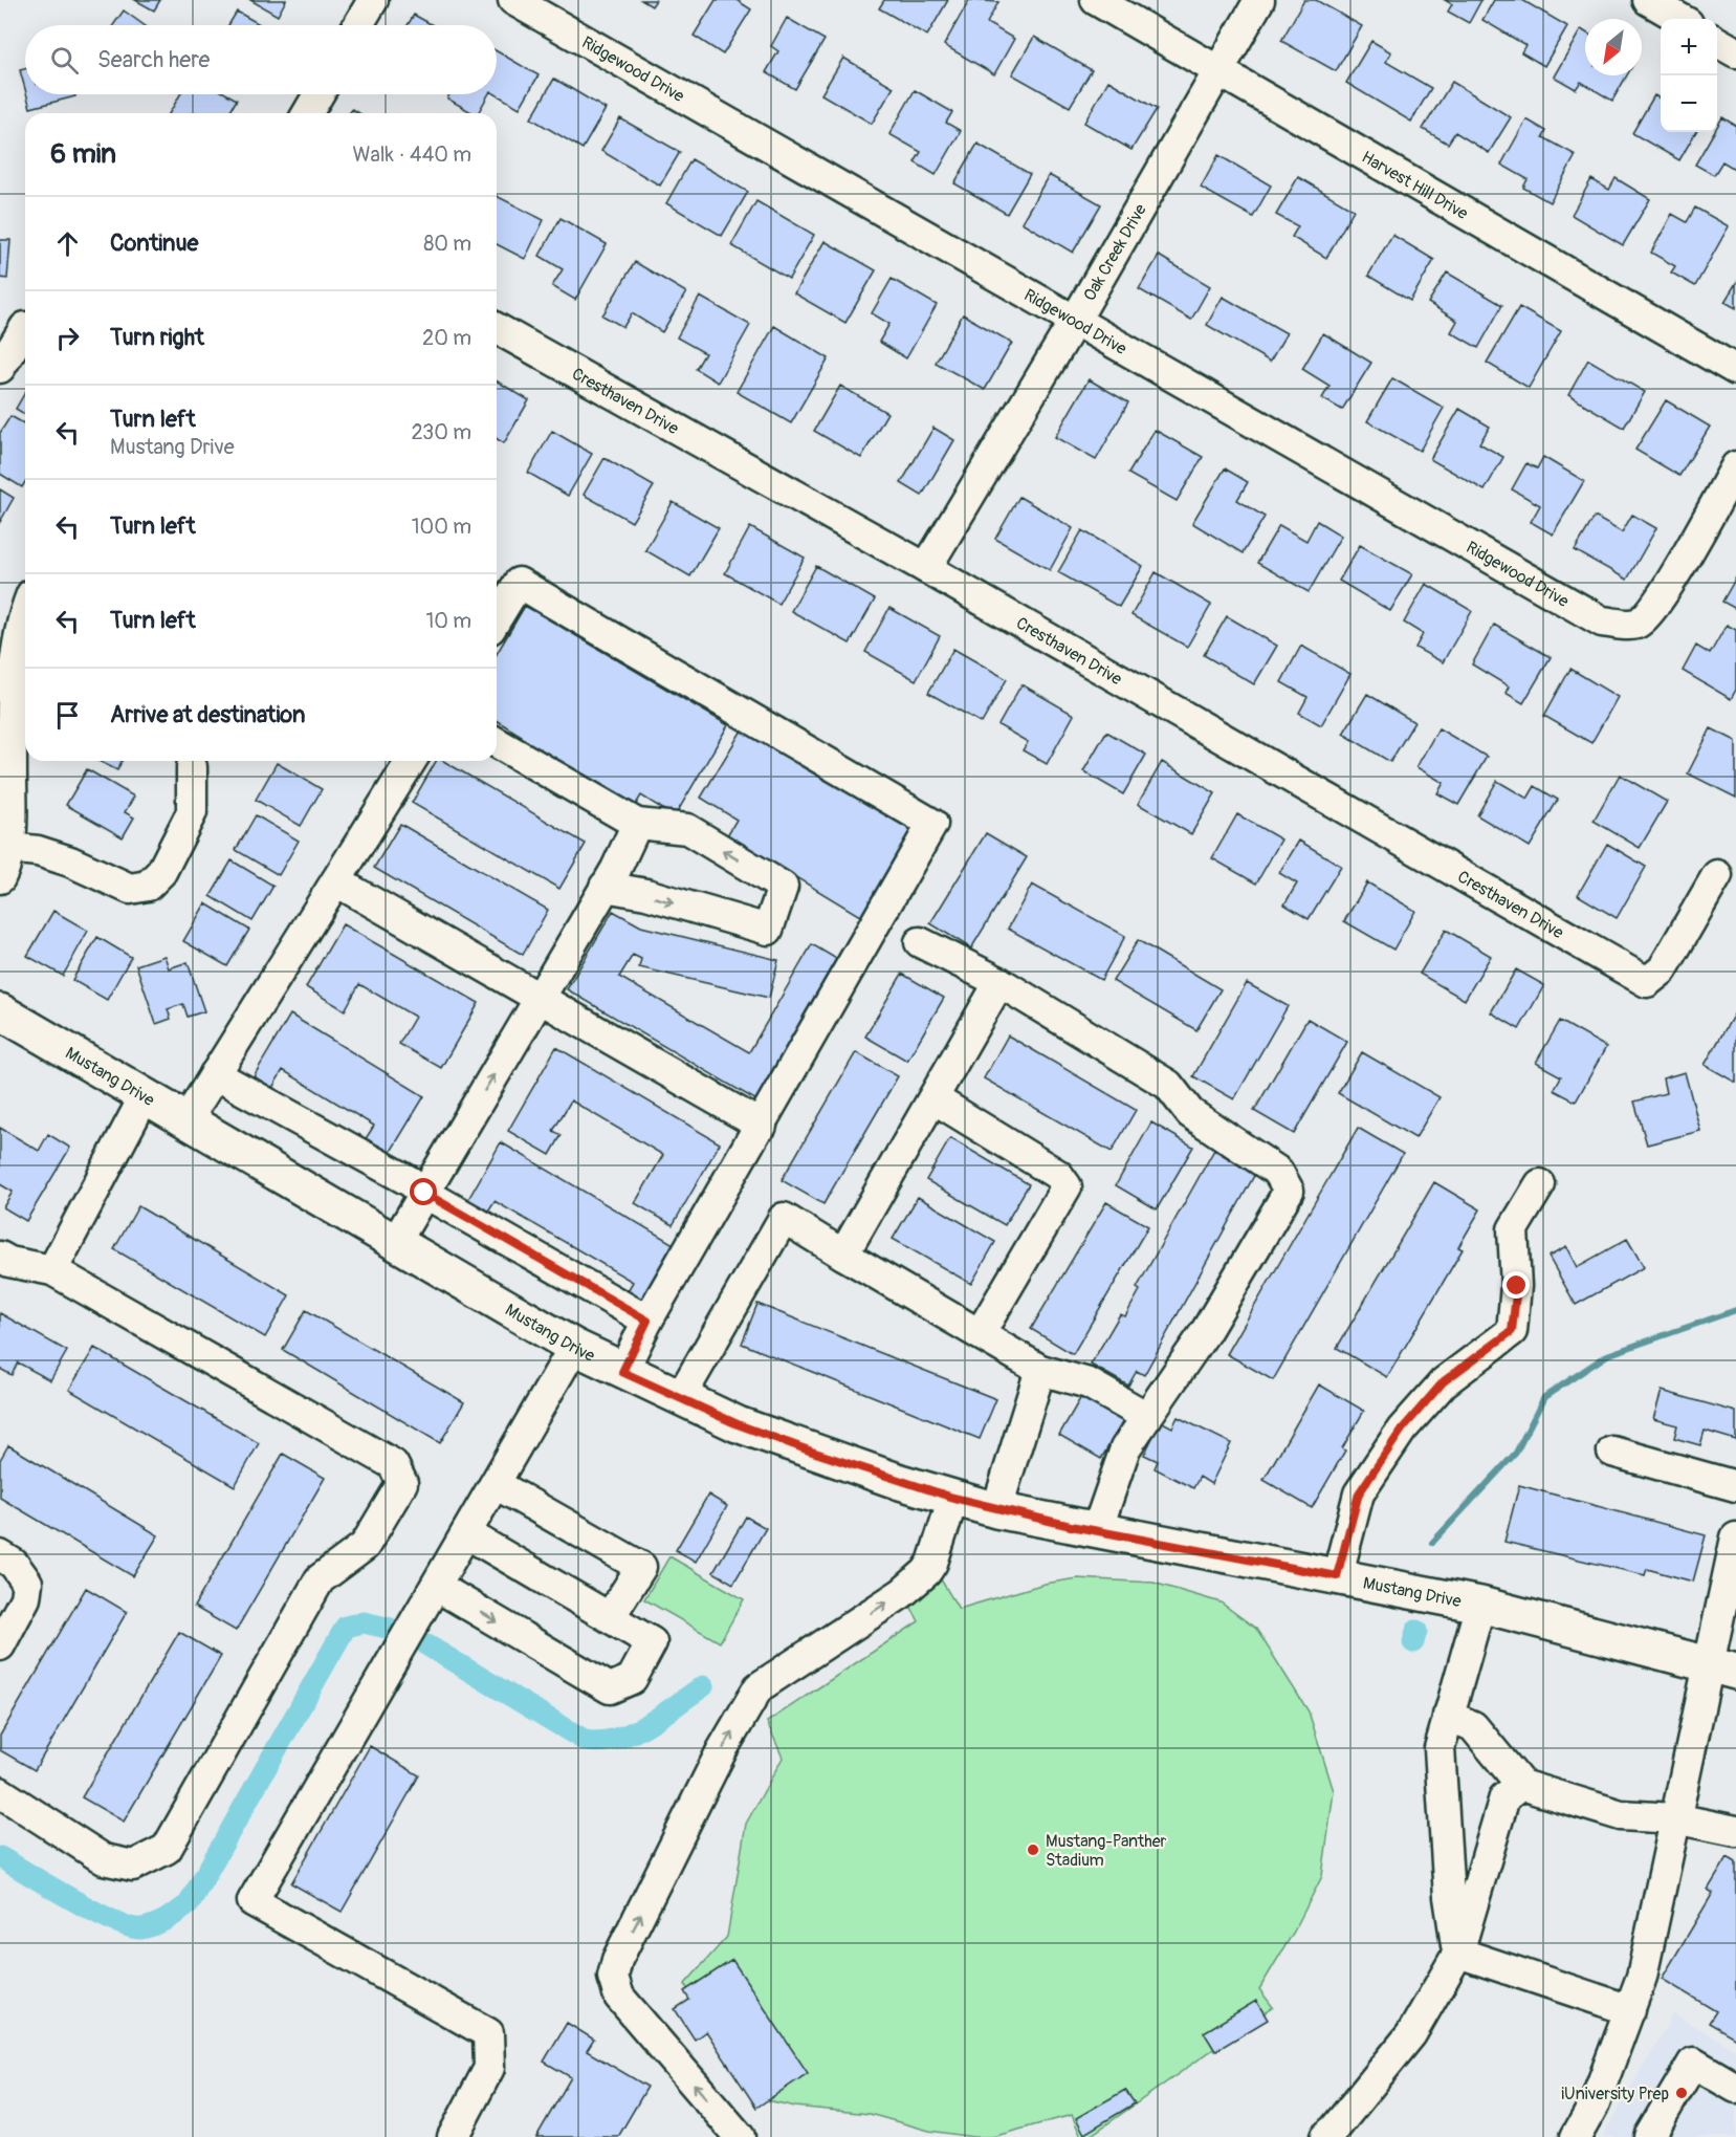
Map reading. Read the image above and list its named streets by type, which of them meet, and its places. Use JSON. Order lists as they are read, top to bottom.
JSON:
{
  "streets": {
    "main road": ["Mustang Drive"],
    "street": [
      "Ridgewood Drive",
      "Harvest Hill Drive",
      "Oak Creek Drive",
      "Cresthaven Drive"
    ]
  },
  "crossings": [
    ["Ridgewood Drive", "Oak Creek Drive"],
    ["Harvest Hill Drive", "Oak Creek Drive"],
    ["Oak Creek Drive", "Cresthaven Drive"]
  ],
  "places": ["Mustang-Panther Stadium", "iUniversity Prep"],
  "north": "bottom left",
  "page": {
    "map_buttons": ["+", "−"],
    "search": "Search here",
    "heading": ["6 min", "Walk · 440 m"],
    "list": [
      ["Continue", "80 m"],
      ["Turn right", "20 m"],
      ["Turn left", "Mustang Drive", "230 m"],
      ["Turn left", "100 m"],
      ["Turn left", "10 m"],
      "Arrive at destination"
    ]
  }
}
